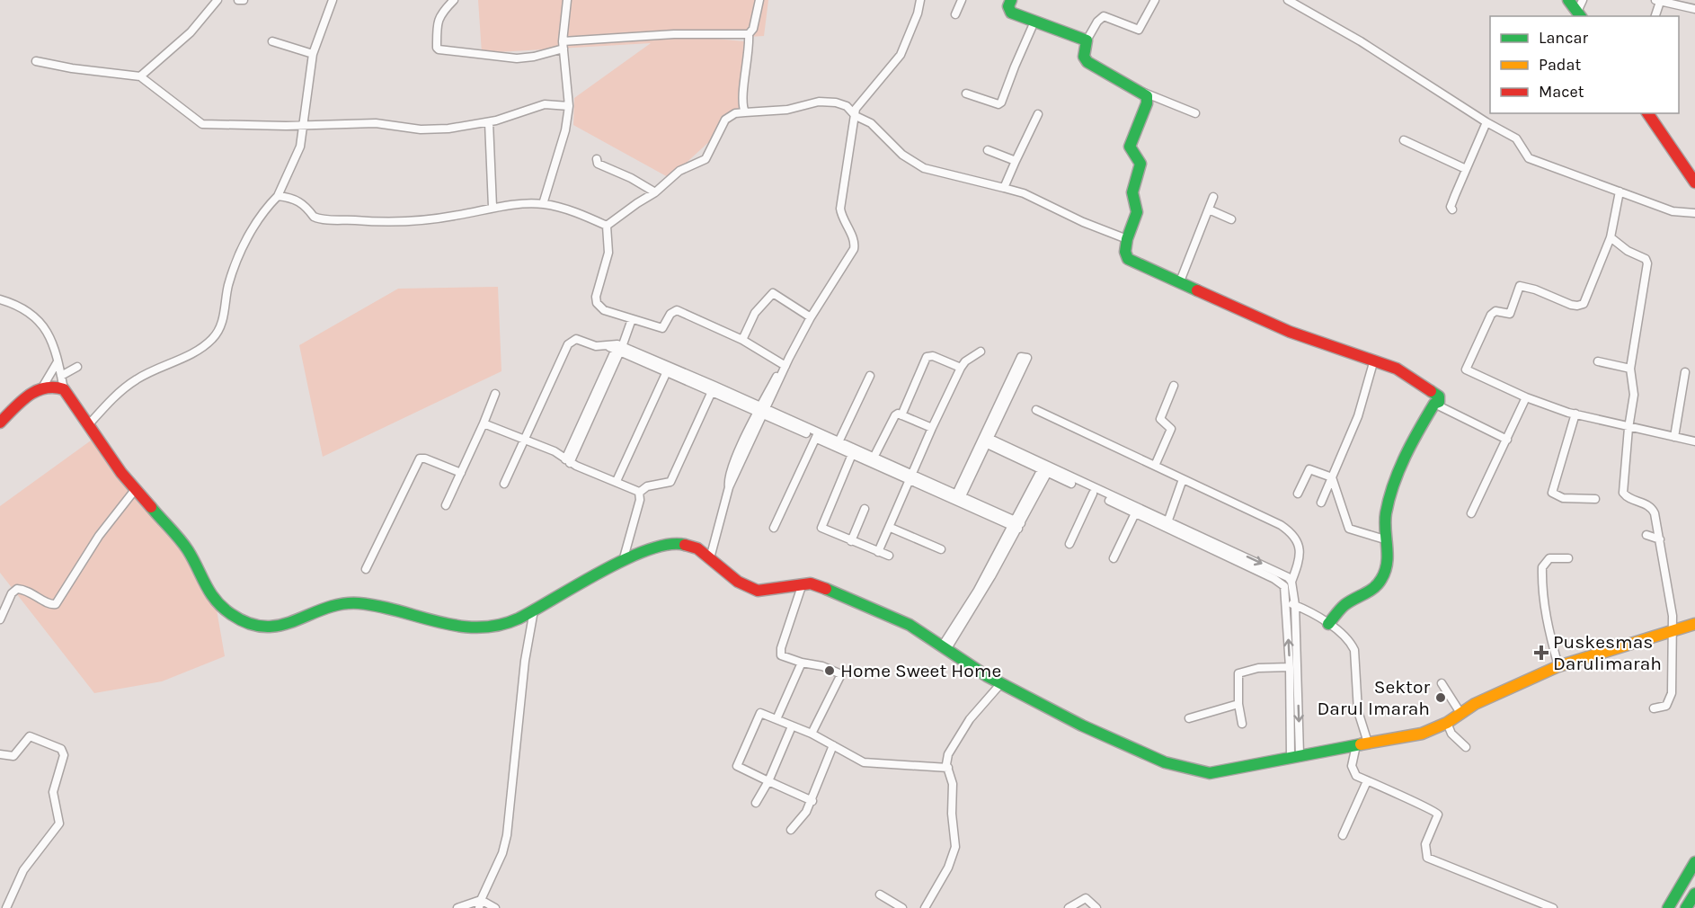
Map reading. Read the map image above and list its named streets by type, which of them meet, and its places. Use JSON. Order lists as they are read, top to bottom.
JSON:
{
  "places": {
    "health": ["Puskesmas Darulimarah"],
    "other": ["Home Sweet Home", "Sektor Darul Imarah"]
  },
  "legend": ["Lancar", "Padat", "Macet"]
}
